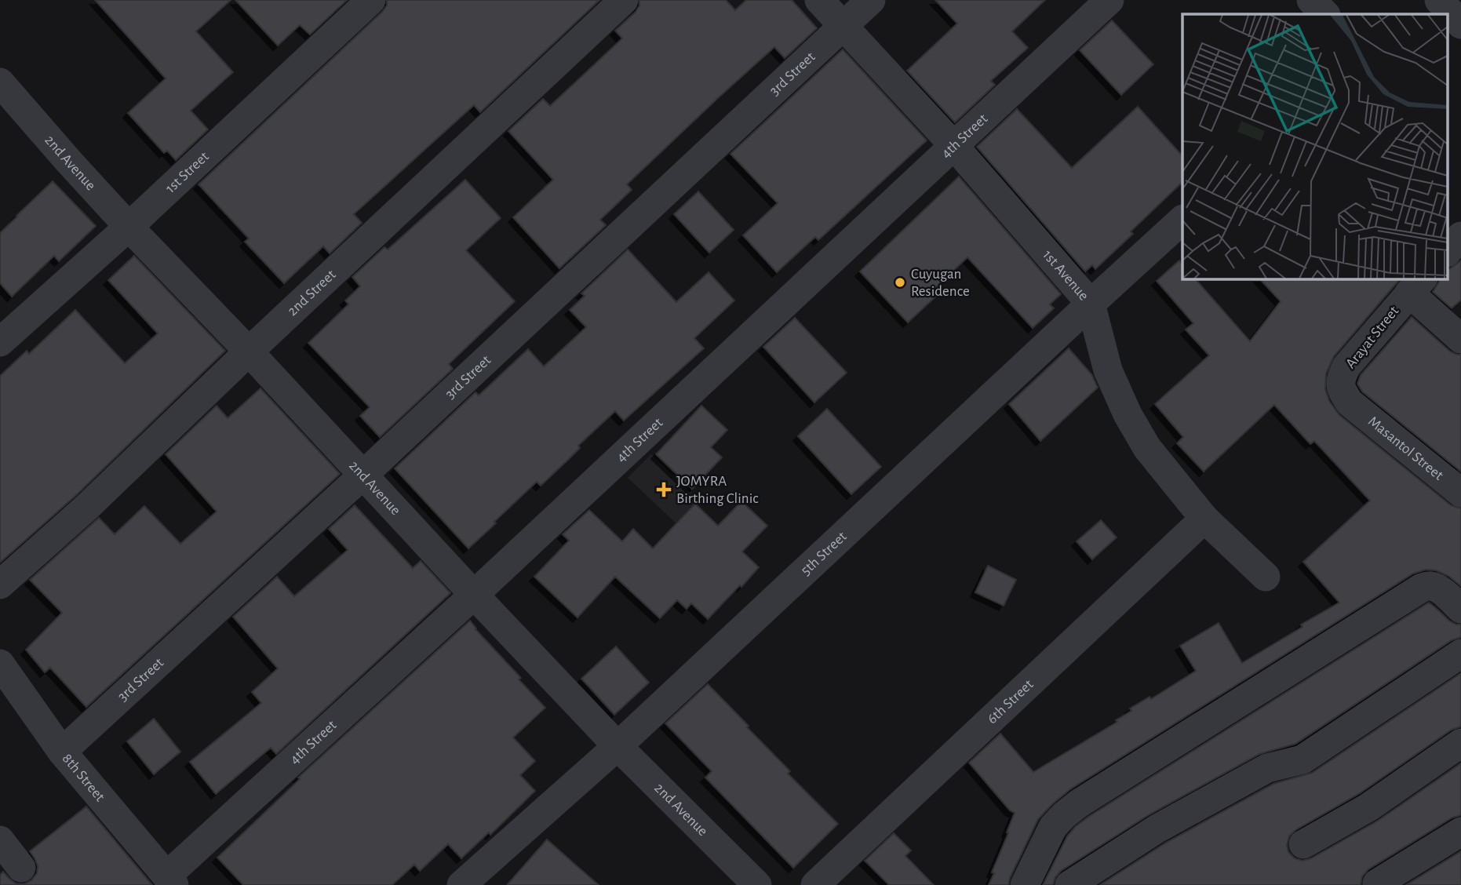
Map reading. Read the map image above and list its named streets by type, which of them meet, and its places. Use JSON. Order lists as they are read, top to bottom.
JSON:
{
  "streets": {
    "street": [
      "3rd Street",
      "4th Street",
      "2nd Avenue",
      "1st Street",
      "1st Avenue",
      "2nd Street",
      "Arayat Street",
      "Masantol Street",
      "5th Street",
      "6th Street",
      "8th Street"
    ]
  },
  "crossings": [
    ["3rd Street", "2nd Avenue"],
    ["3rd Street", "1st Avenue"],
    ["3rd Street", "8th Street"],
    ["4th Street", "2nd Avenue"],
    ["4th Street", "1st Avenue"],
    ["4th Street", "8th Street"],
    ["2nd Avenue", "1st Street"],
    ["2nd Avenue", "2nd Street"],
    ["2nd Avenue", "5th Street"],
    ["1st Avenue", "5th Street"],
    ["1st Avenue", "6th Street"],
    ["Arayat Street", "Masantol Street"]
  ],
  "places": {
    "other": ["Cuyugan Residence"],
    "health": ["JOMYRA Birthing Clinic"]
  }
}
